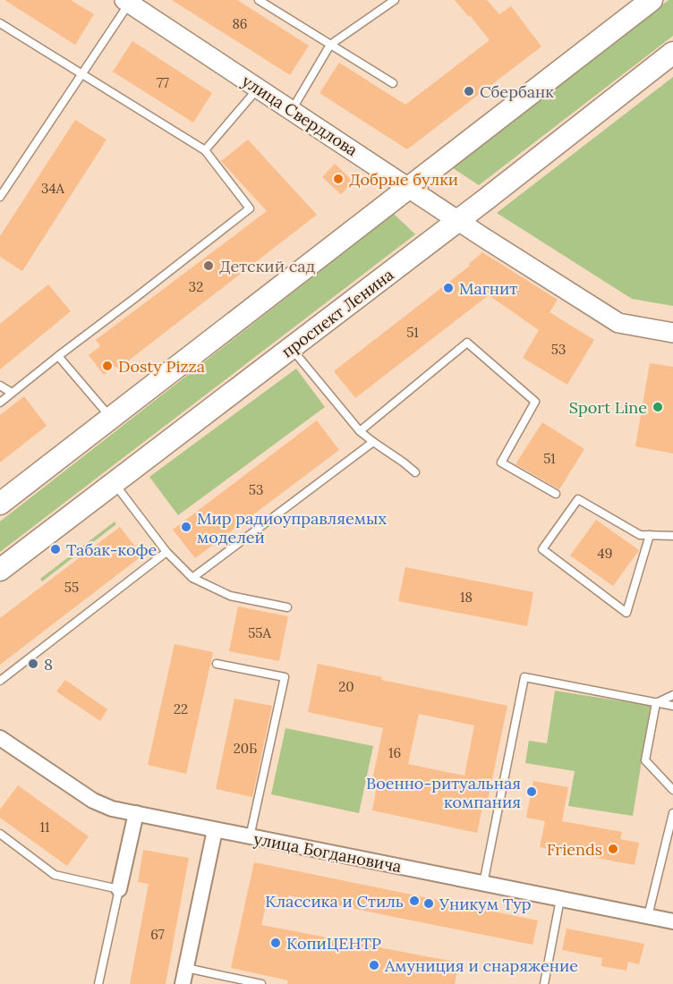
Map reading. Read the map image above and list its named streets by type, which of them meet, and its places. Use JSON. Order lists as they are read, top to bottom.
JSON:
{
  "streets": {
    "main road": ["проспект Ленина"],
    "street": ["улица Свердлова", "улица Богдановича"]
  },
  "crossings": [
    ["улица Свердлова", "проспект Ленина"]
  ],
  "places": [
    "Сбербанк",
    "Добрые булки",
    "Детский сад",
    "Магнит",
    "Dosty Pizza",
    "Sport Line",
    "Мир радиоуправляемых моделей",
    "Табак-кофе",
    "8",
    "Военно-ритуальная компания",
    "Friends",
    "Классика и Стиль",
    "Уникум Тур",
    "КопиЦЕНТР",
    "Амуниция и снаряжение"
  ],
  "house_numbers": [
    "86",
    "77",
    "34А",
    "32",
    "51",
    "53",
    "51",
    "53",
    "49",
    "55",
    "18",
    "55А",
    "20",
    "22",
    "20Б",
    "16",
    "11",
    "67"
  ]
}
